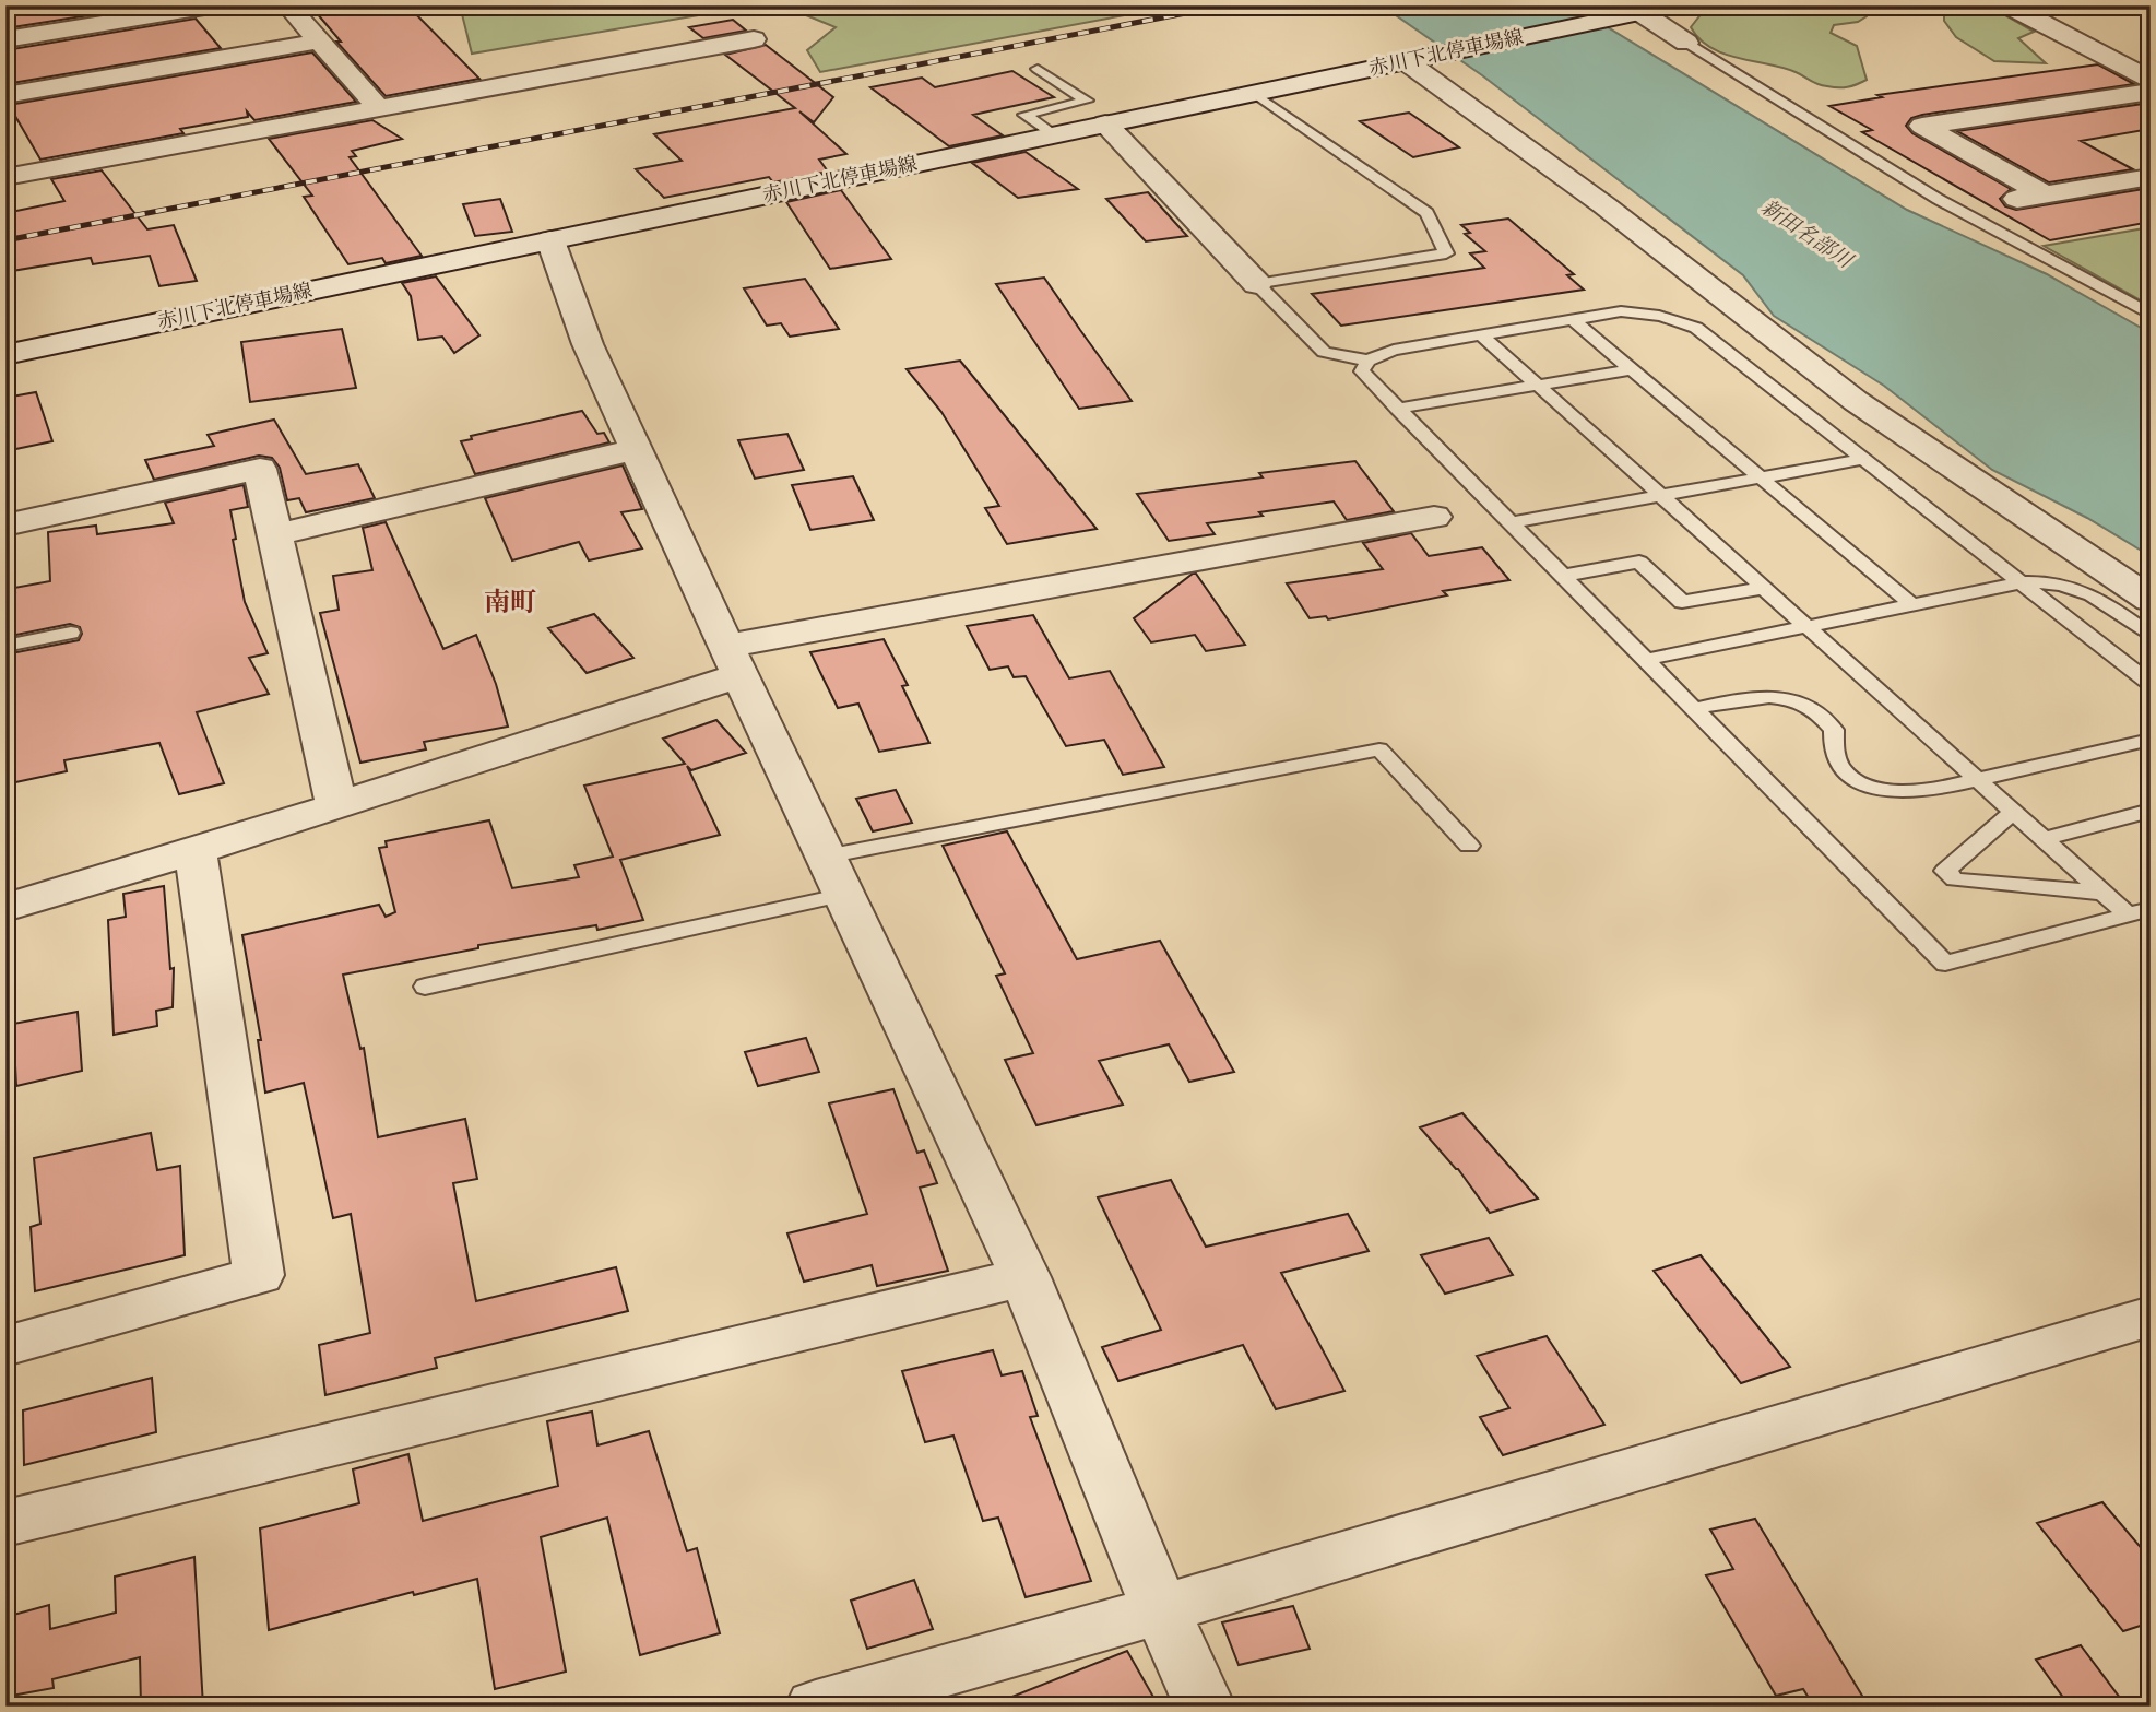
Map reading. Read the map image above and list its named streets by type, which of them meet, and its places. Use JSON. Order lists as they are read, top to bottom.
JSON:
{
  "streets": {
    "street": ["赤川下北停車場線"]
  },
  "districts": ["南町"],
  "water": ["新田名部川"]
}
